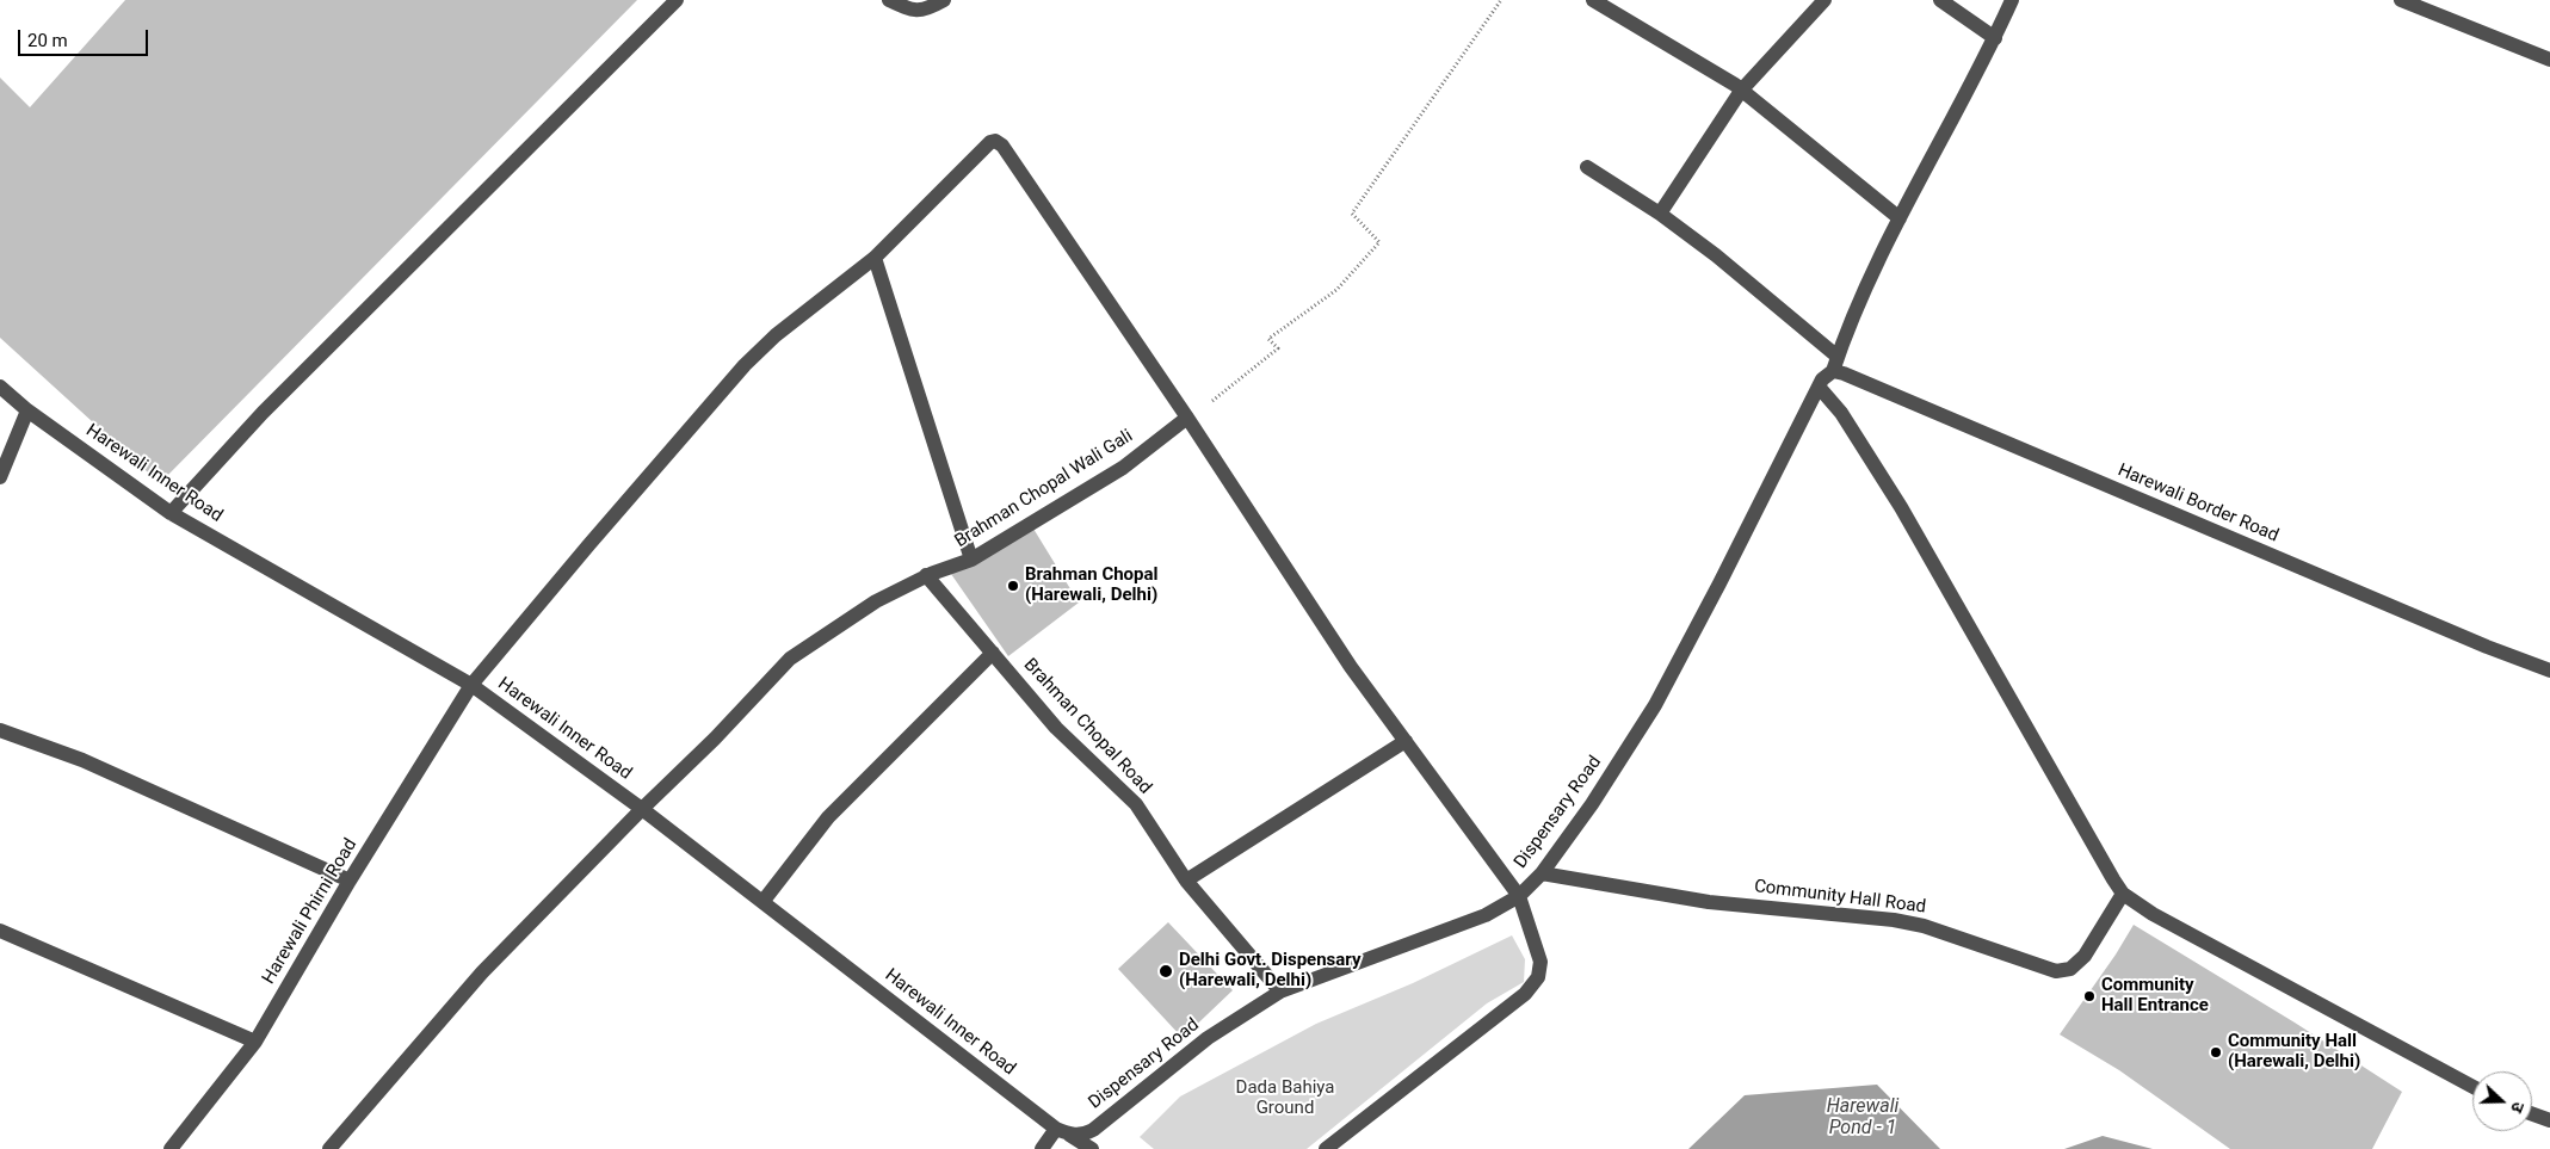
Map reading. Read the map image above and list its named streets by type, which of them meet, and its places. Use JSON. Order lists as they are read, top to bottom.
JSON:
{
  "streets": {
    "street": [
      "Harewali Inner Road",
      "Brahman Chopal Wali Gali",
      "Harewali Border Road",
      "Brahman Chopal Road",
      "Dispensary Road",
      "Community Hall Road",
      "Harewali Phirni Road"
    ]
  },
  "crossings": [
    ["Harewali Inner Road", "Brahman Chopal Wali Gali"],
    ["Harewali Inner Road", "Dispensary Road"],
    ["Harewali Inner Road", "Harewali Phirni Road"],
    ["Brahman Chopal Wali Gali", "Brahman Chopal Road"],
    ["Brahman Chopal Wali Gali", "Harewali Phirni Road"],
    ["Harewali Border Road", "Dispensary Road"],
    ["Brahman Chopal Road", "Dispensary Road"],
    ["Dispensary Road", "Community Hall Road"]
  ],
  "water": ["Harewali Pond - 1"],
  "parks": ["Dada Bahiya Ground"],
  "places": [
    "Brahman Chopal (Harewali, Delhi)",
    "Delhi Govt. Dispensary (Harewali, Delhi)",
    "Community Hall Entrance",
    "Community Hall (Harewali, Delhi)"
  ],
  "scale_bar": "20 m",
  "north": "right"
}
